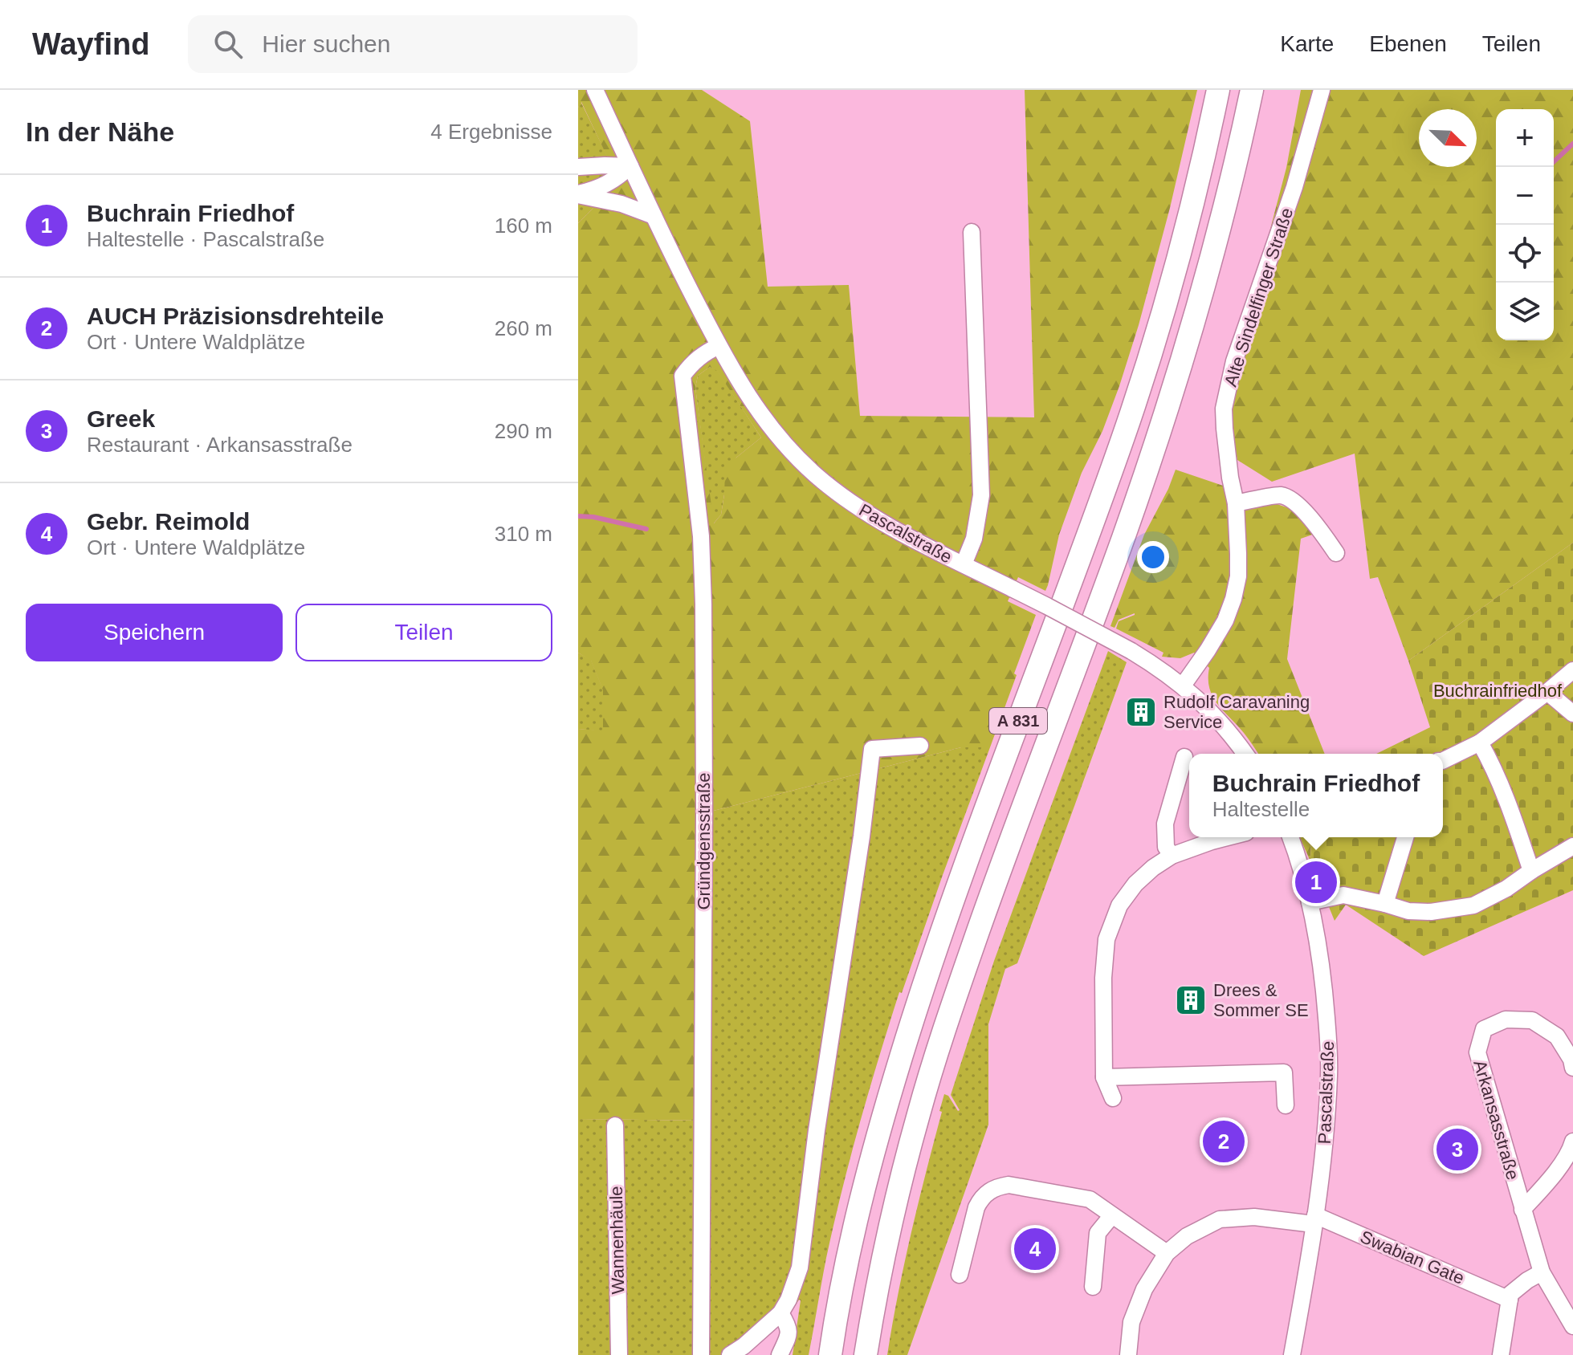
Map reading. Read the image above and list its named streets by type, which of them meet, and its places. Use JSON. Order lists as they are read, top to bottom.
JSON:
{
  "streets": {
    "highway": ["A 831"],
    "street": [
      "Alte Sindelfinger Straße",
      "Pascalstraße",
      "Gründgensstraße",
      "Arkansasstraße",
      "Wannenhäule",
      "Swabian Gate"
    ]
  },
  "crossings": [
    ["Alte Sindelfinger Straße", "Pascalstraße"],
    ["Pascalstraße", "Gründgensstraße"],
    ["Pascalstraße", "Swabian Gate"]
  ],
  "parks": ["Buchrainfriedhof"],
  "places": {
    "building": ["Rudolf Caravaning Service", "Drees & Sommer SE"]
  },
  "north": "bottom right",
  "page": {
    "header": "Wayfind",
    "search": "Hier suchen",
    "nav": ["Karte", "Ebenen", "Teilen"],
    "heading": ["In der Nähe", "4 Ergebnisse"],
    "map_buttons": ["+", "−"],
    "list": [
      {
        "mark": "1",
        "name": "Buchrain Friedhof",
        "note": "Haltestelle · Pascalstraße",
        "value": "160 m"
      },
      {
        "mark": "2",
        "name": "AUCH Präzisionsdrehteile",
        "note": "Ort · Untere Waldplätze",
        "value": "260 m"
      },
      {
        "mark": "3",
        "name": "Greek",
        "note": "Restaurant · Arkansasstraße",
        "value": "290 m"
      },
      {
        "mark": "4",
        "name": "Gebr. Reimold",
        "note": "Ort · Untere Waldplätze",
        "value": "310 m"
      }
    ],
    "buttons": ["Speichern", "Teilen"],
    "popup": ["Buchrain Friedhof", "Haltestelle"],
    "pins": [
      "1",
      "2",
      "3",
      "4"
    ]
  }
}
